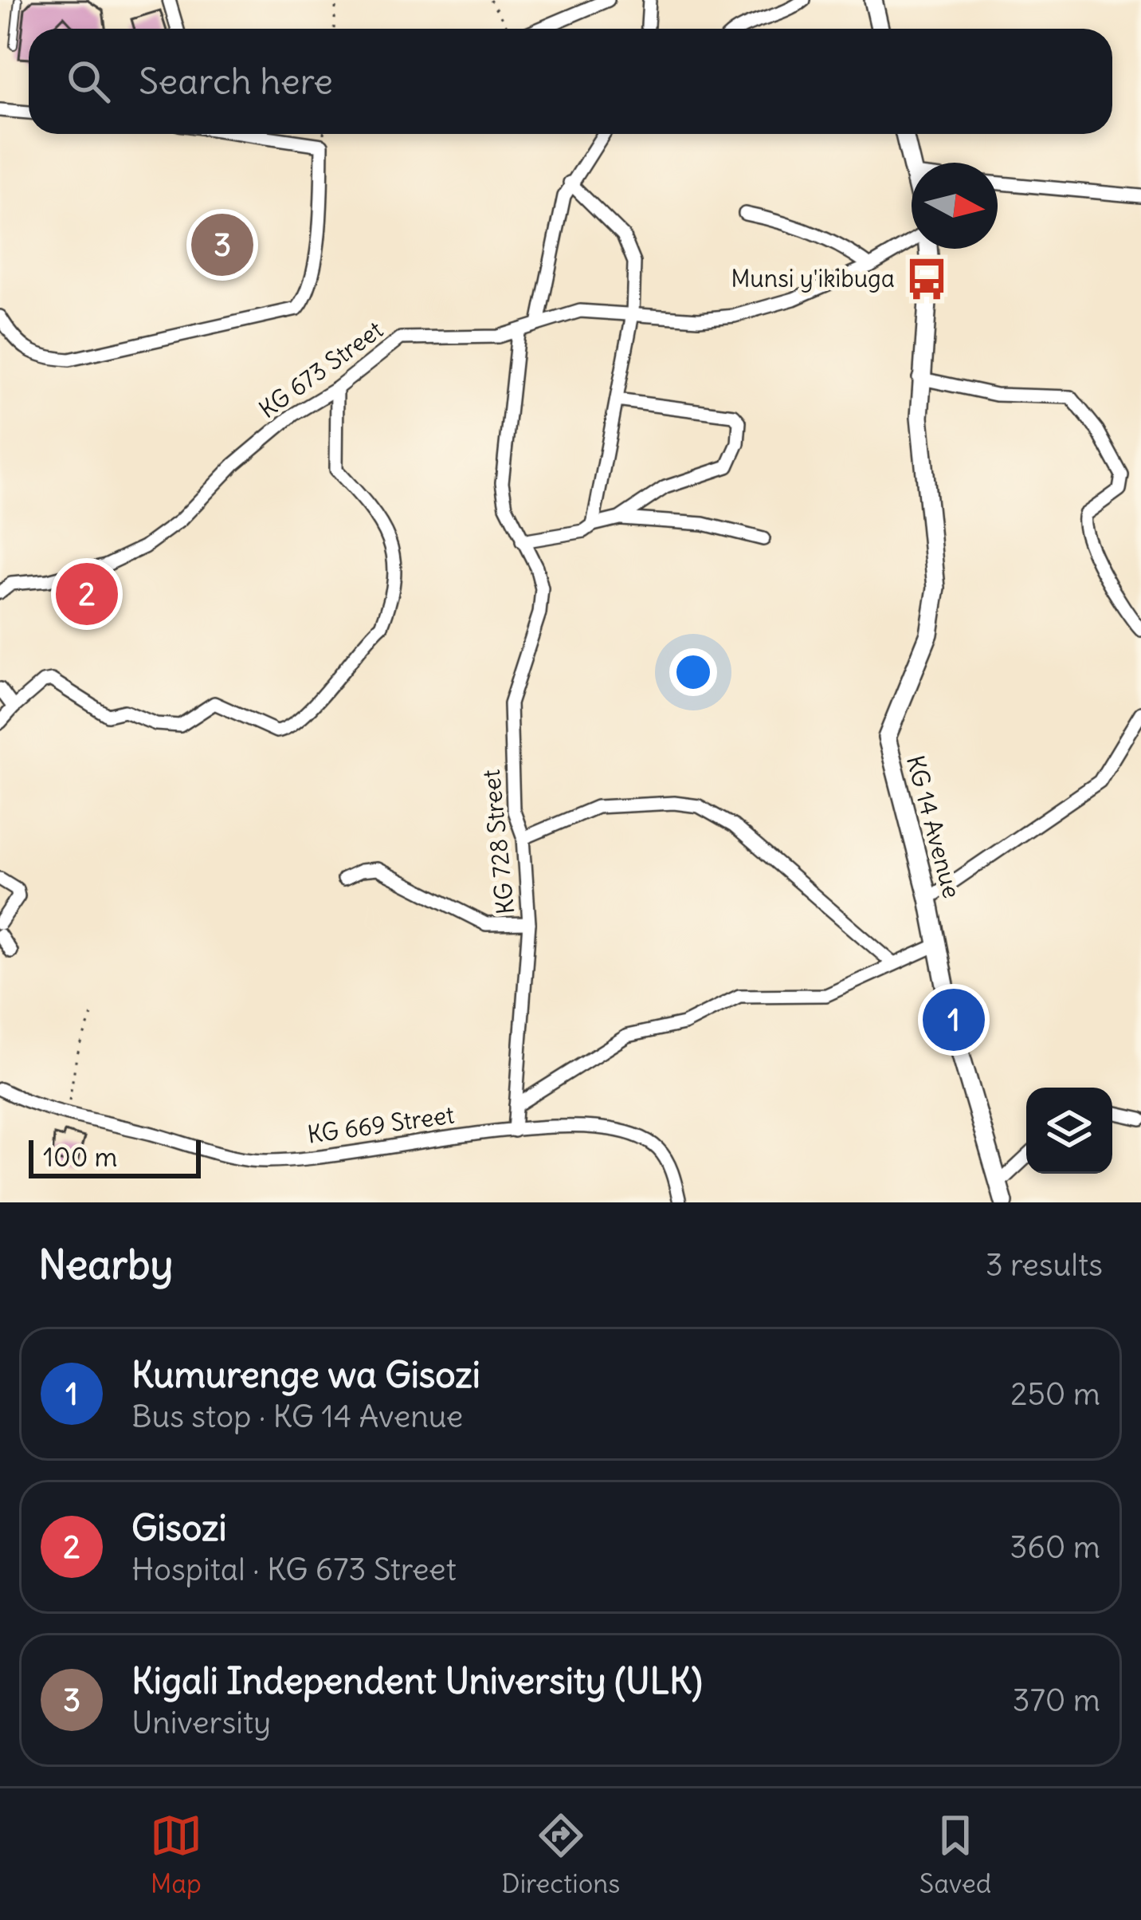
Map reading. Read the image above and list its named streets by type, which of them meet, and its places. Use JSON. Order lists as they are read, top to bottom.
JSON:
{
  "streets": {
    "main road": ["KG 14 Avenue"],
    "street": ["KG 673 Street", "KG 728 Street", "KG 669 Street"]
  },
  "crossings": [
    ["KG 673 Street", "KG 728 Street"],
    ["KG 728 Street", "KG 669 Street"]
  ],
  "places": {
    "bus stop": ["Munsi y'ikibuga"]
  },
  "scale_bar": "100 m",
  "north": "right",
  "page": {
    "search": "Search here",
    "pins": ["3", "2", "1"],
    "scale": "100 m",
    "heading": ["Nearby", "3 results"],
    "list": [
      {
        "mark": "1",
        "name": "Kumurenge wa Gisozi",
        "note": "Bus stop · KG 14 Avenue",
        "value": "250 m"
      },
      {
        "mark": "2",
        "name": "Gisozi",
        "note": "Hospital · KG 673 Street",
        "value": "360 m"
      },
      {
        "mark": "3",
        "name": "Kigali Independent University (ULK)",
        "note": "University",
        "value": "370 m"
      }
    ],
    "nav": ["Map", "Directions", "Saved"]
  }
}
